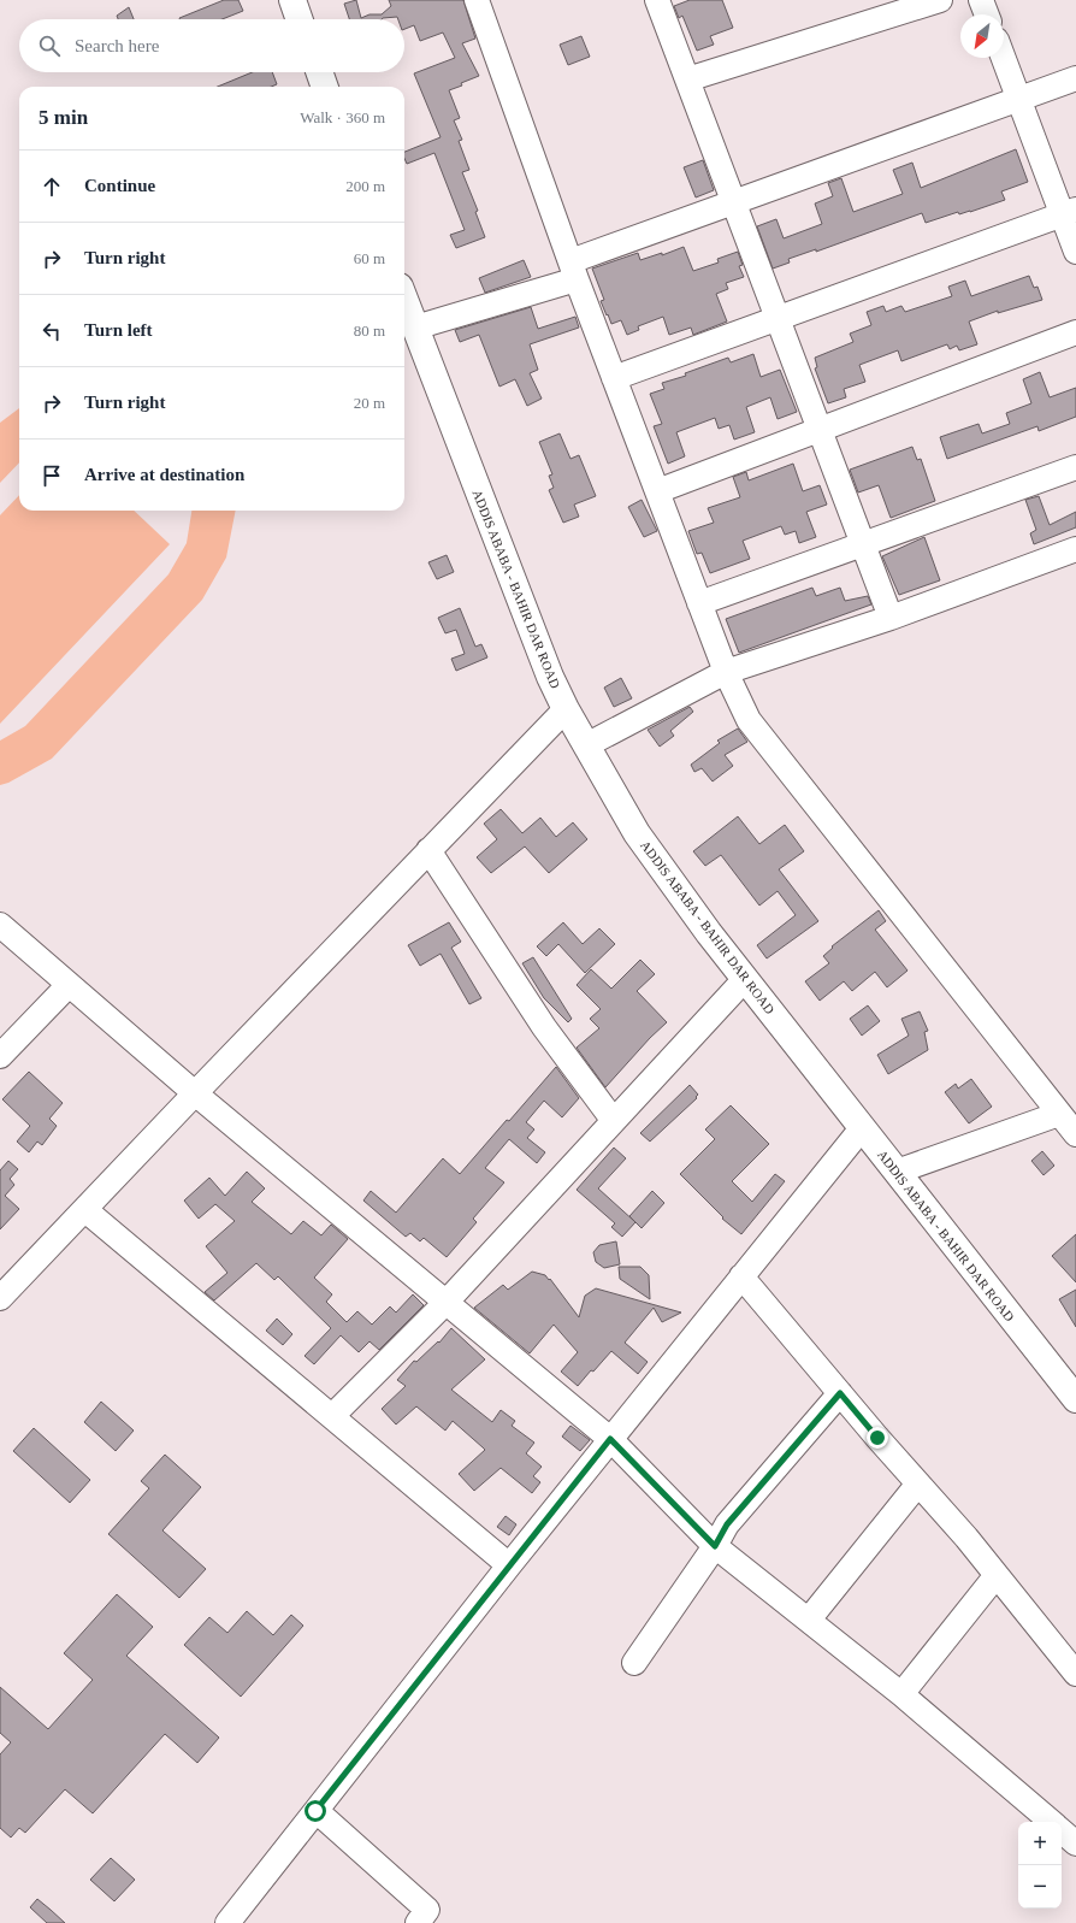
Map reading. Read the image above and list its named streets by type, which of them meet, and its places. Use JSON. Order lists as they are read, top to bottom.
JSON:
{
  "streets": {
    "highway": ["ADDIS ABABA - BAHIR DAR ROAD"]
  },
  "north": "bottom left",
  "page": {
    "search": "Search here",
    "heading": ["5 min", "Walk · 360 m"],
    "list": [
      ["Continue", "200 m"],
      ["Turn right", "60 m"],
      ["Turn left", "80 m"],
      ["Turn right", "20 m"],
      "Arrive at destination"
    ],
    "map_buttons": ["+", "−"]
  }
}
